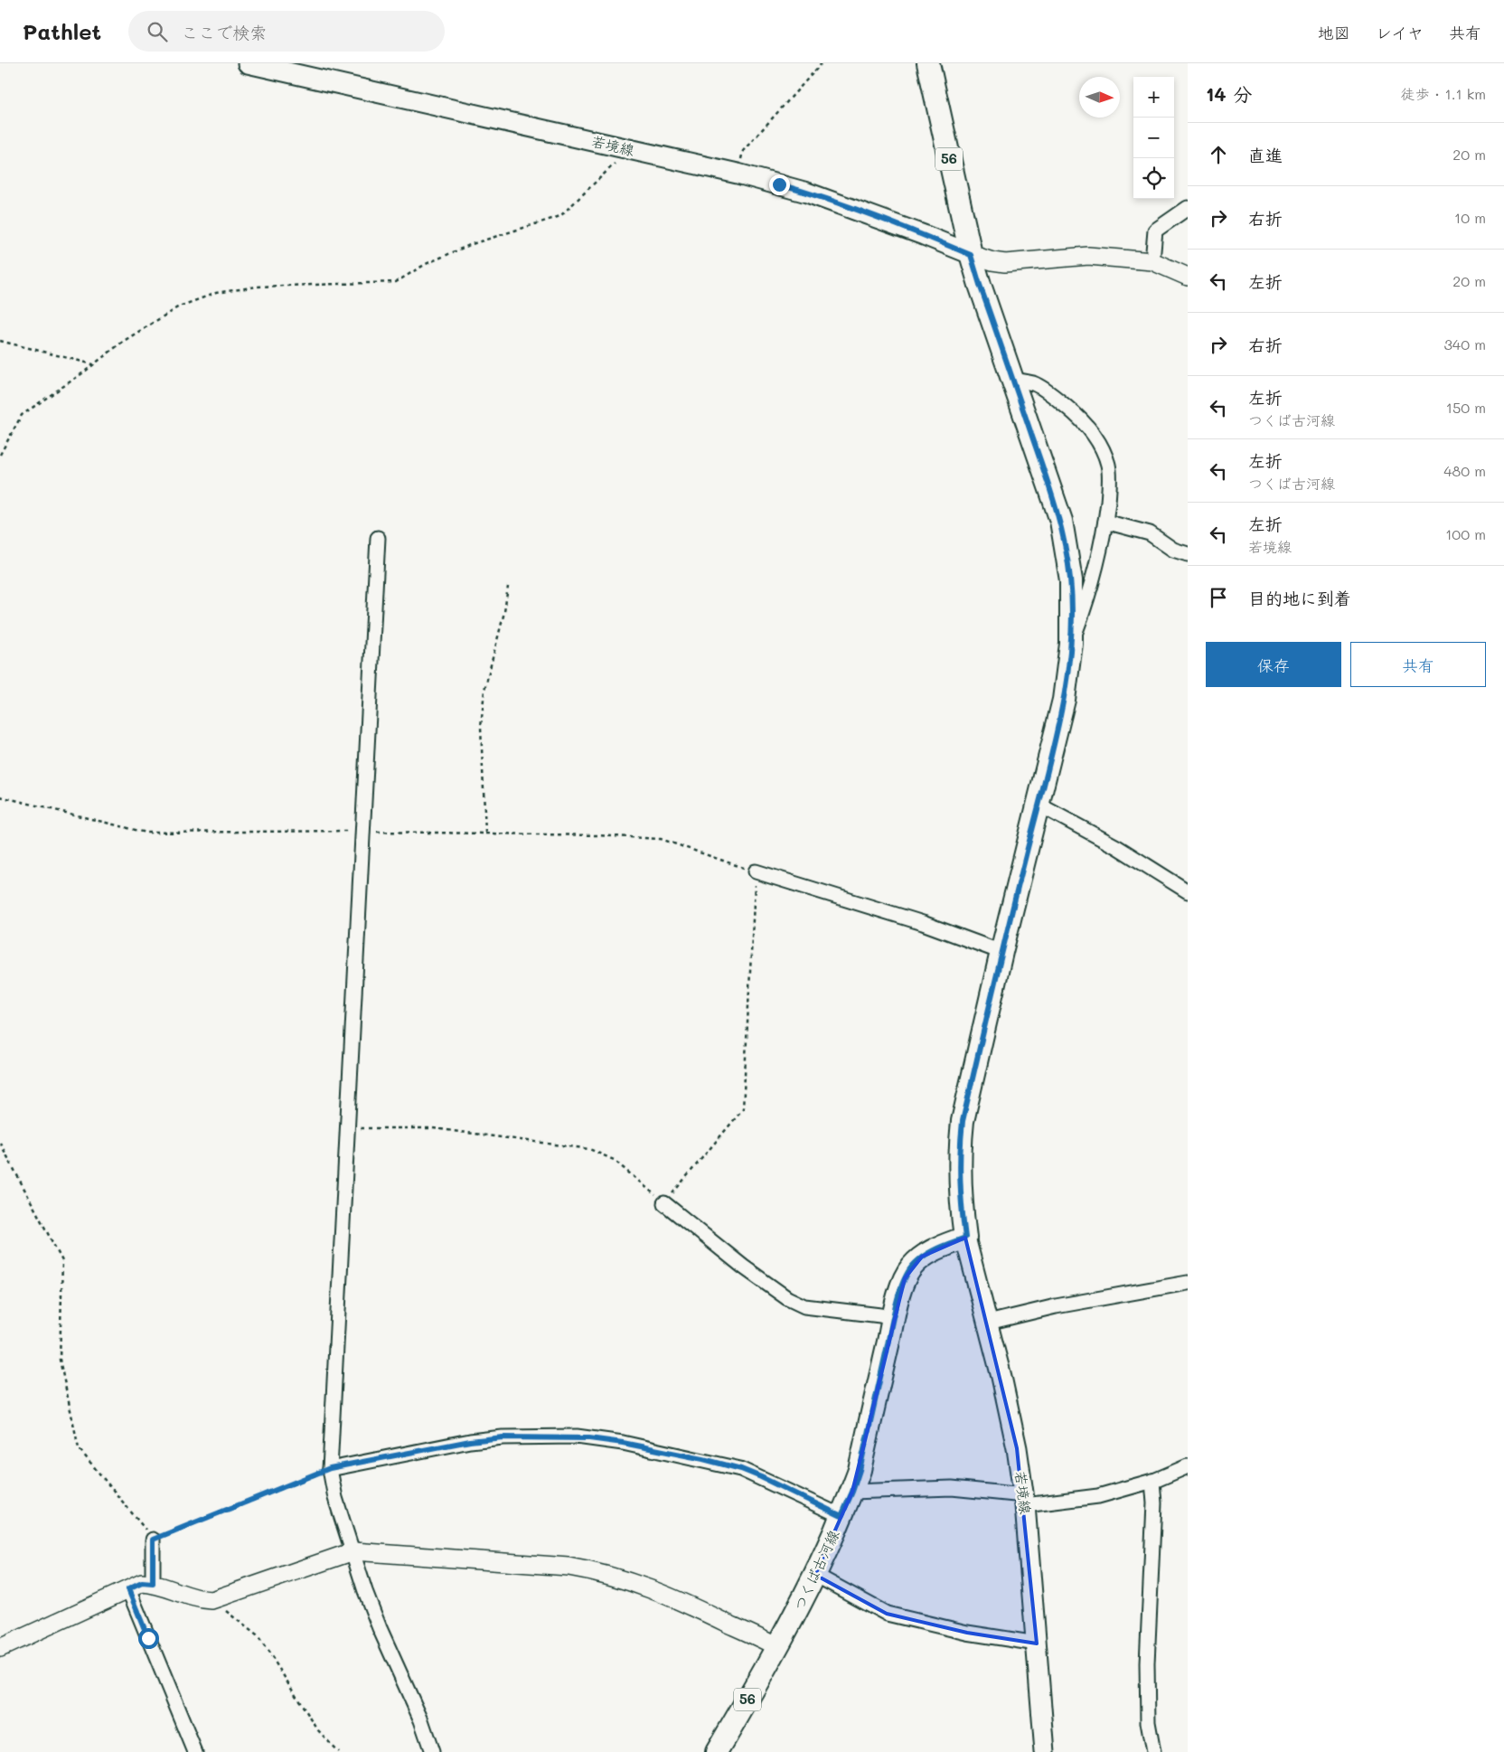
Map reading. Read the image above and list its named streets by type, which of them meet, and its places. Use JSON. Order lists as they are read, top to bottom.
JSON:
{
  "streets": {
    "main road": ["若境線", "56", "つくば古河線"]
  },
  "crossings": [
    ["若境線", "56"],
    ["若境線", "つくば古河線"],
    ["56", "つくば古河線"]
  ],
  "north": "right",
  "page": {
    "header": "Pathlet",
    "search": "ここで検索",
    "nav": ["地図", "レイヤ", "共有"],
    "heading": ["14 分", "徒歩 · 1.1 km"],
    "map_buttons": ["+", "−"],
    "list": [
      ["直進", "20 m"],
      ["右折", "10 m"],
      ["左折", "20 m"],
      ["右折", "340 m"],
      ["左折", "つくば古河線", "150 m"],
      ["左折", "つくば古河線", "480 m"],
      ["左折", "若境線", "100 m"],
      "目的地に到着"
    ],
    "buttons": ["保存", "共有"]
  }
}
